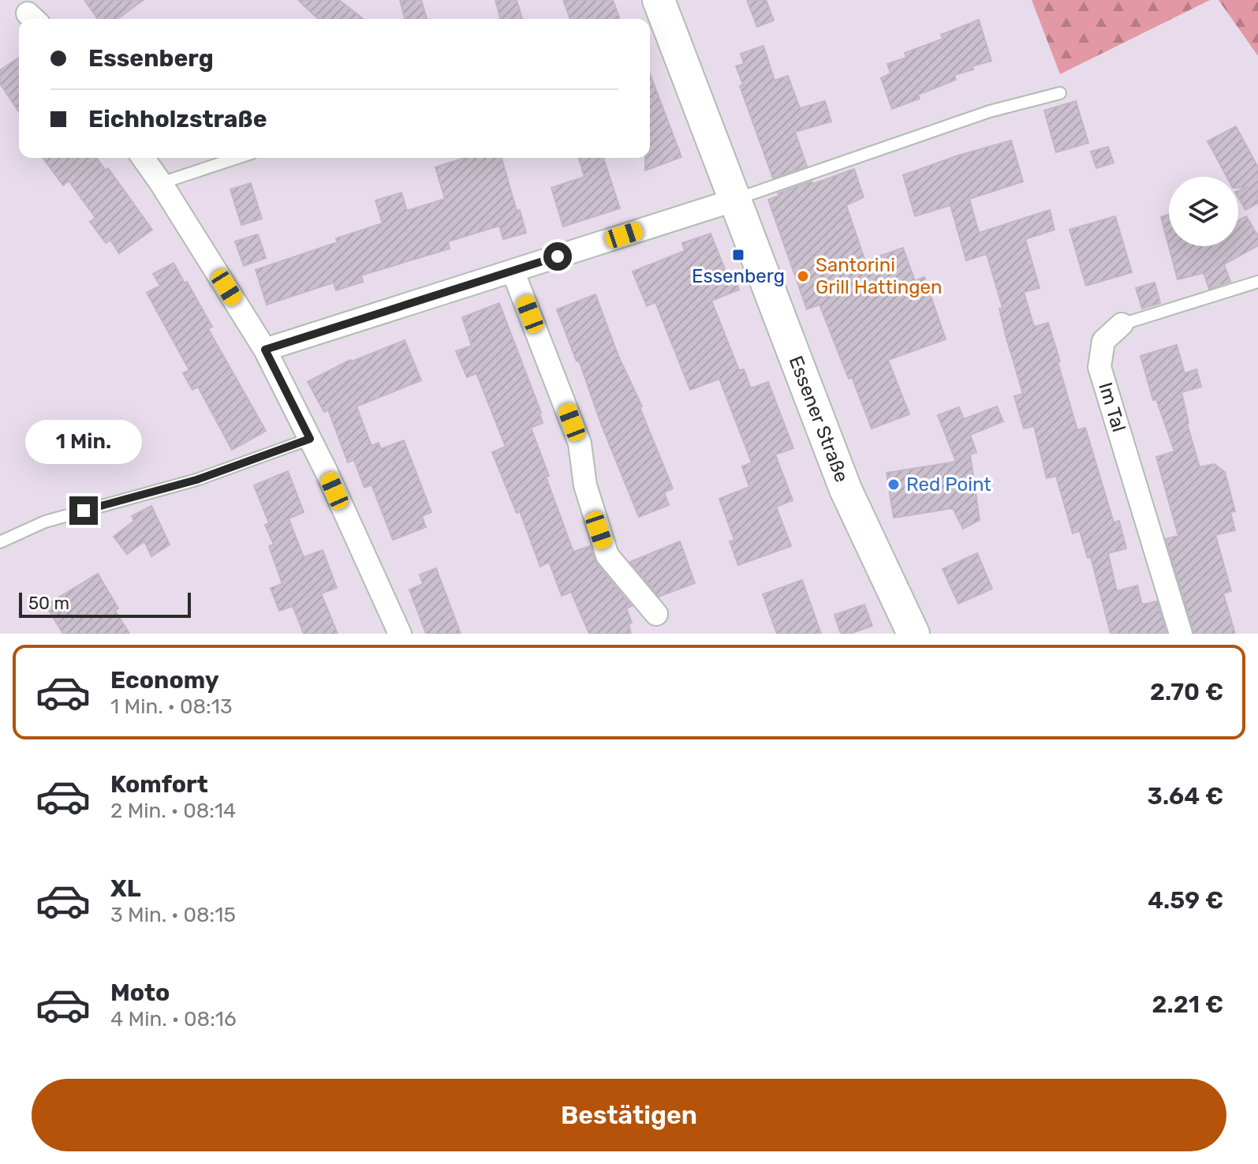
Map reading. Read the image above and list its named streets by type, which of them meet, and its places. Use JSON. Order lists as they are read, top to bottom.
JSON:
{
  "streets": {
    "street": ["Im Tal", "Essener Straße"]
  },
  "places": {
    "transit": ["Essenberg"],
    "other": ["Santorini Grill Hattingen", "Red Point"]
  },
  "scale_bar": "50 m",
  "page": {
    "banner": ["Essenberg", "Eichholzstraße"],
    "bubble": "1 Min.",
    "scale": "50 m",
    "list": [
      {
        "name": "Economy",
        "note": "1 Min. · 08:13",
        "value": "2.70 €"
      },
      {
        "name": "Komfort",
        "note": "2 Min. · 08:14",
        "value": "3.64 €"
      },
      {
        "name": "XL",
        "note": "3 Min. · 08:15",
        "value": "4.59 €"
      },
      {
        "name": "Moto",
        "note": "4 Min. · 08:16",
        "value": "2.21 €"
      }
    ],
    "buttons": "Bestätigen"
  }
}
